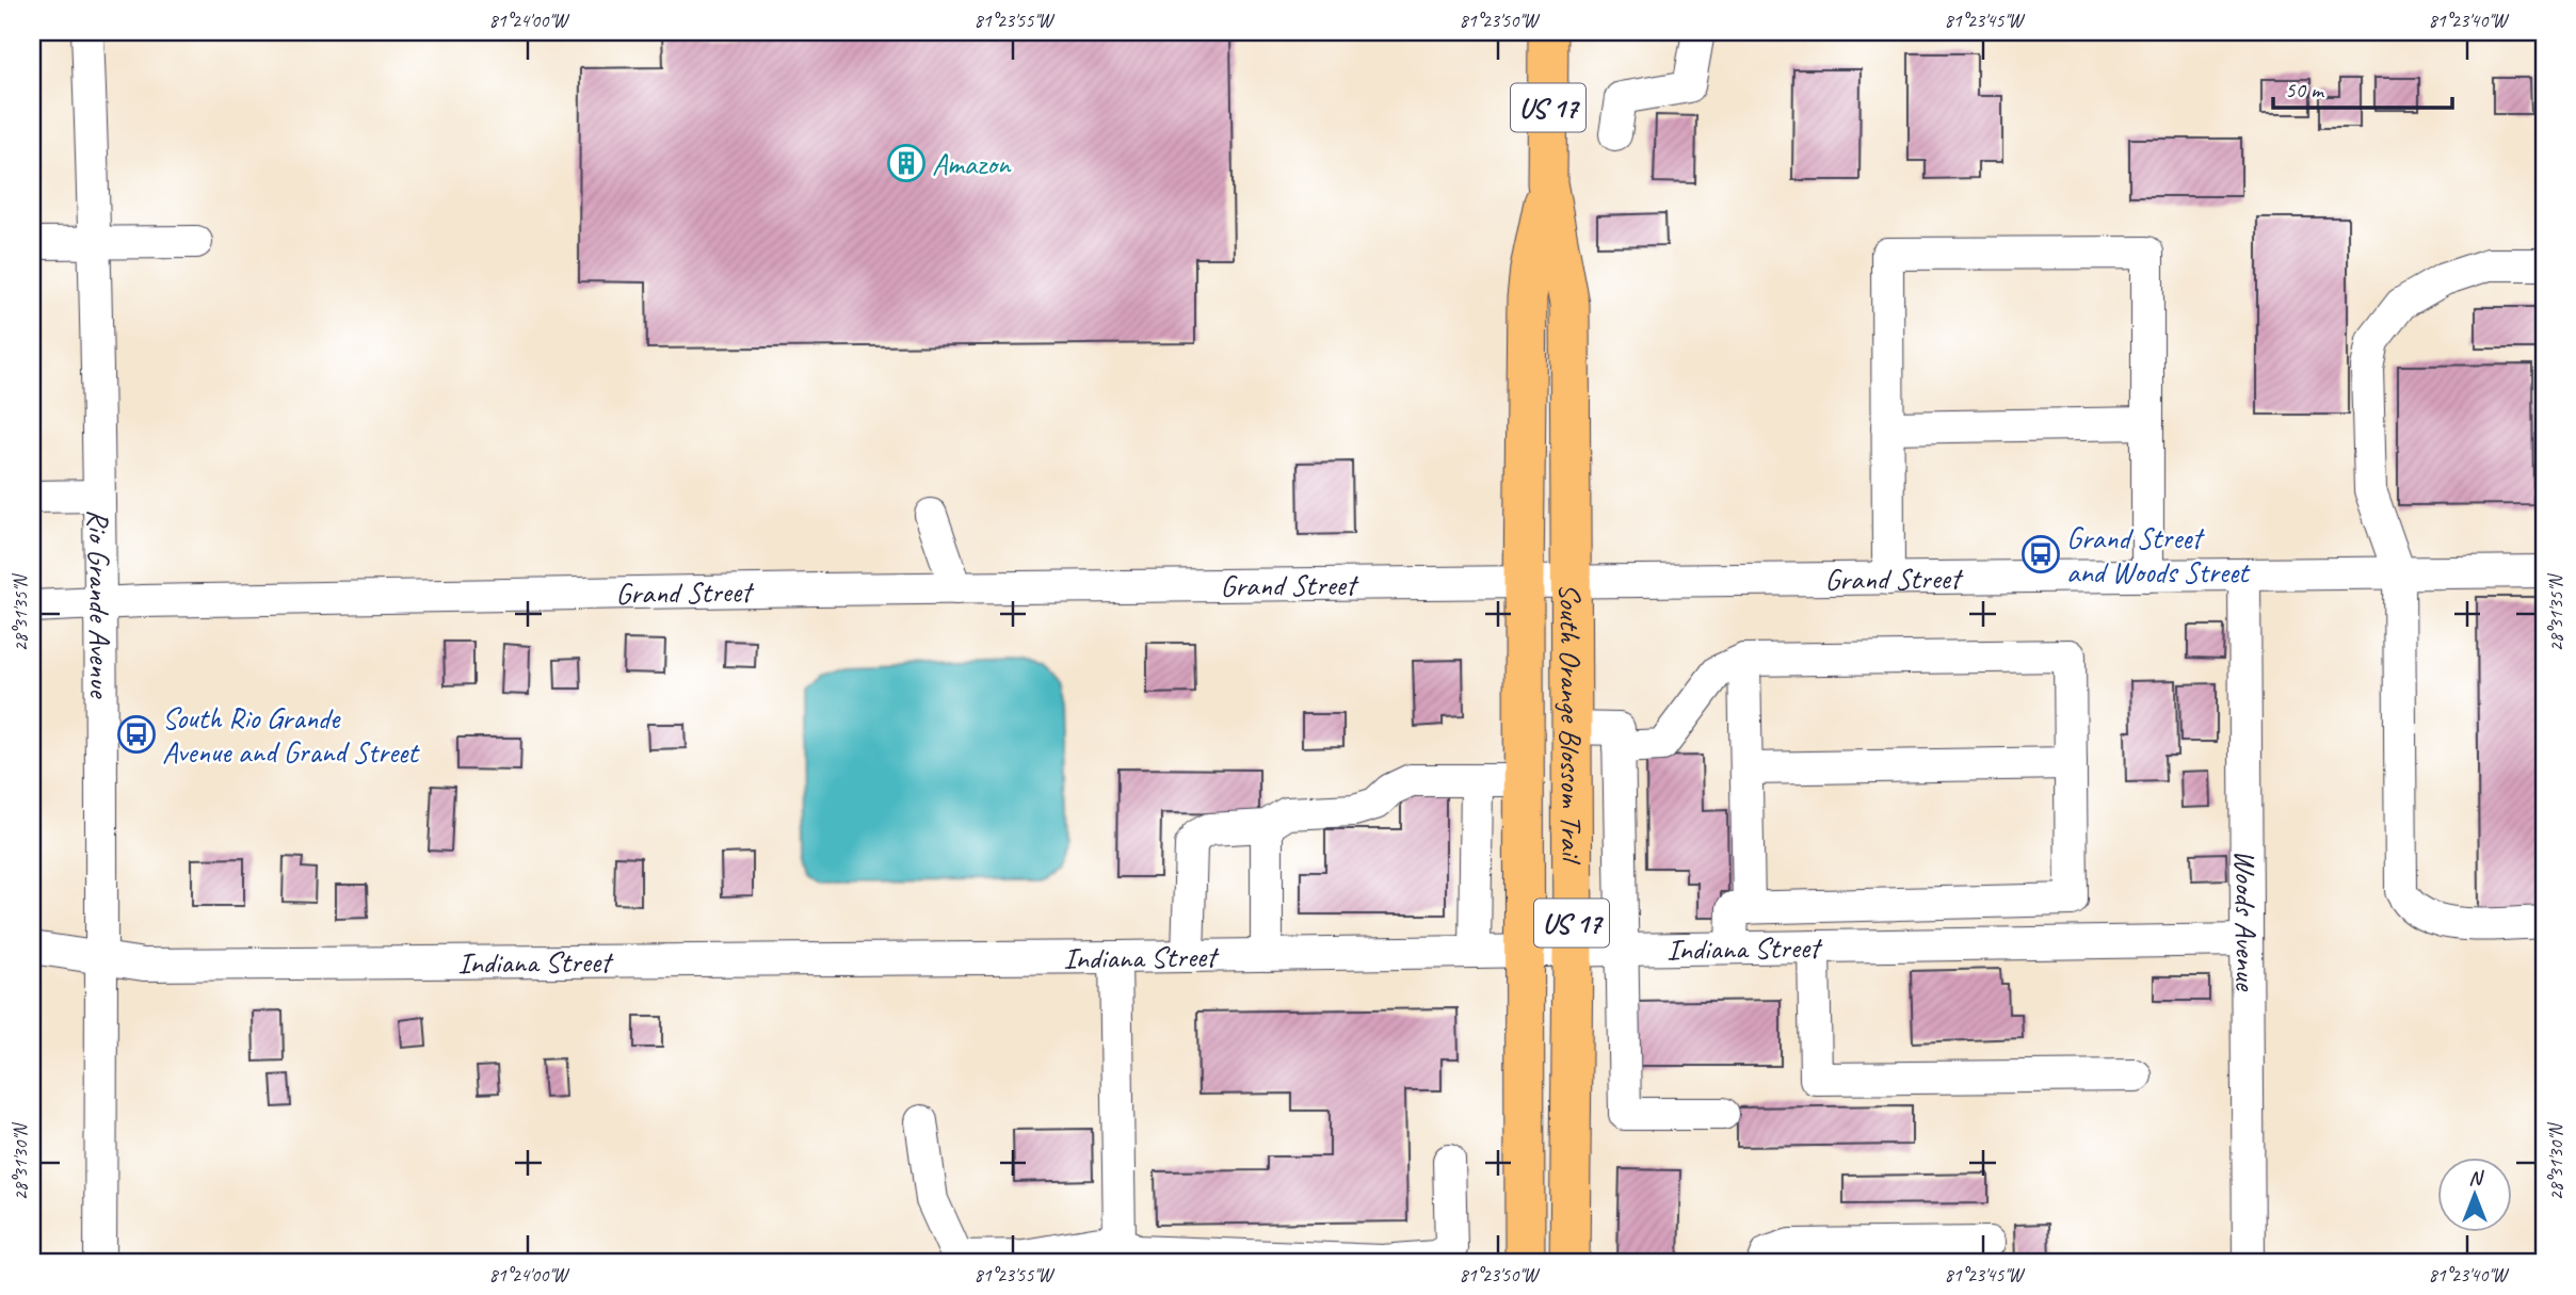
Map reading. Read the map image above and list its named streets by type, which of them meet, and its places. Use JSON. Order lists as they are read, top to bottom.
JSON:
{
  "streets": {
    "main road": ["US 17", "South Orange Blossom Trail"],
    "street": [
      "Grand Street",
      "Rio Grande Avenue",
      "Woods Avenue",
      "Indiana Street"
    ]
  },
  "crossings": [
    ["Grand Street", "Rio Grande Avenue"],
    ["Grand Street", "South Orange Blossom Trail"],
    ["Grand Street", "Woods Avenue"],
    ["Rio Grande Avenue", "Indiana Street"],
    ["South Orange Blossom Trail", "Indiana Street"],
    ["Woods Avenue", "Indiana Street"]
  ],
  "places": {
    "building": ["Amazon"],
    "bus stop": ["Grand Street and Woods Street", "South Rio Grande Avenue and Grand Street"]
  },
  "scale_bar": "50 m",
  "north": "top",
  "coordinates": [
    "81°24'00\"W",
    "81°23'55\"W",
    "81°23'50\"W",
    "81°23'45\"W",
    "81°23'40\"W",
    "28°31'35\"N",
    "28°31'30\"N"
  ]
}
